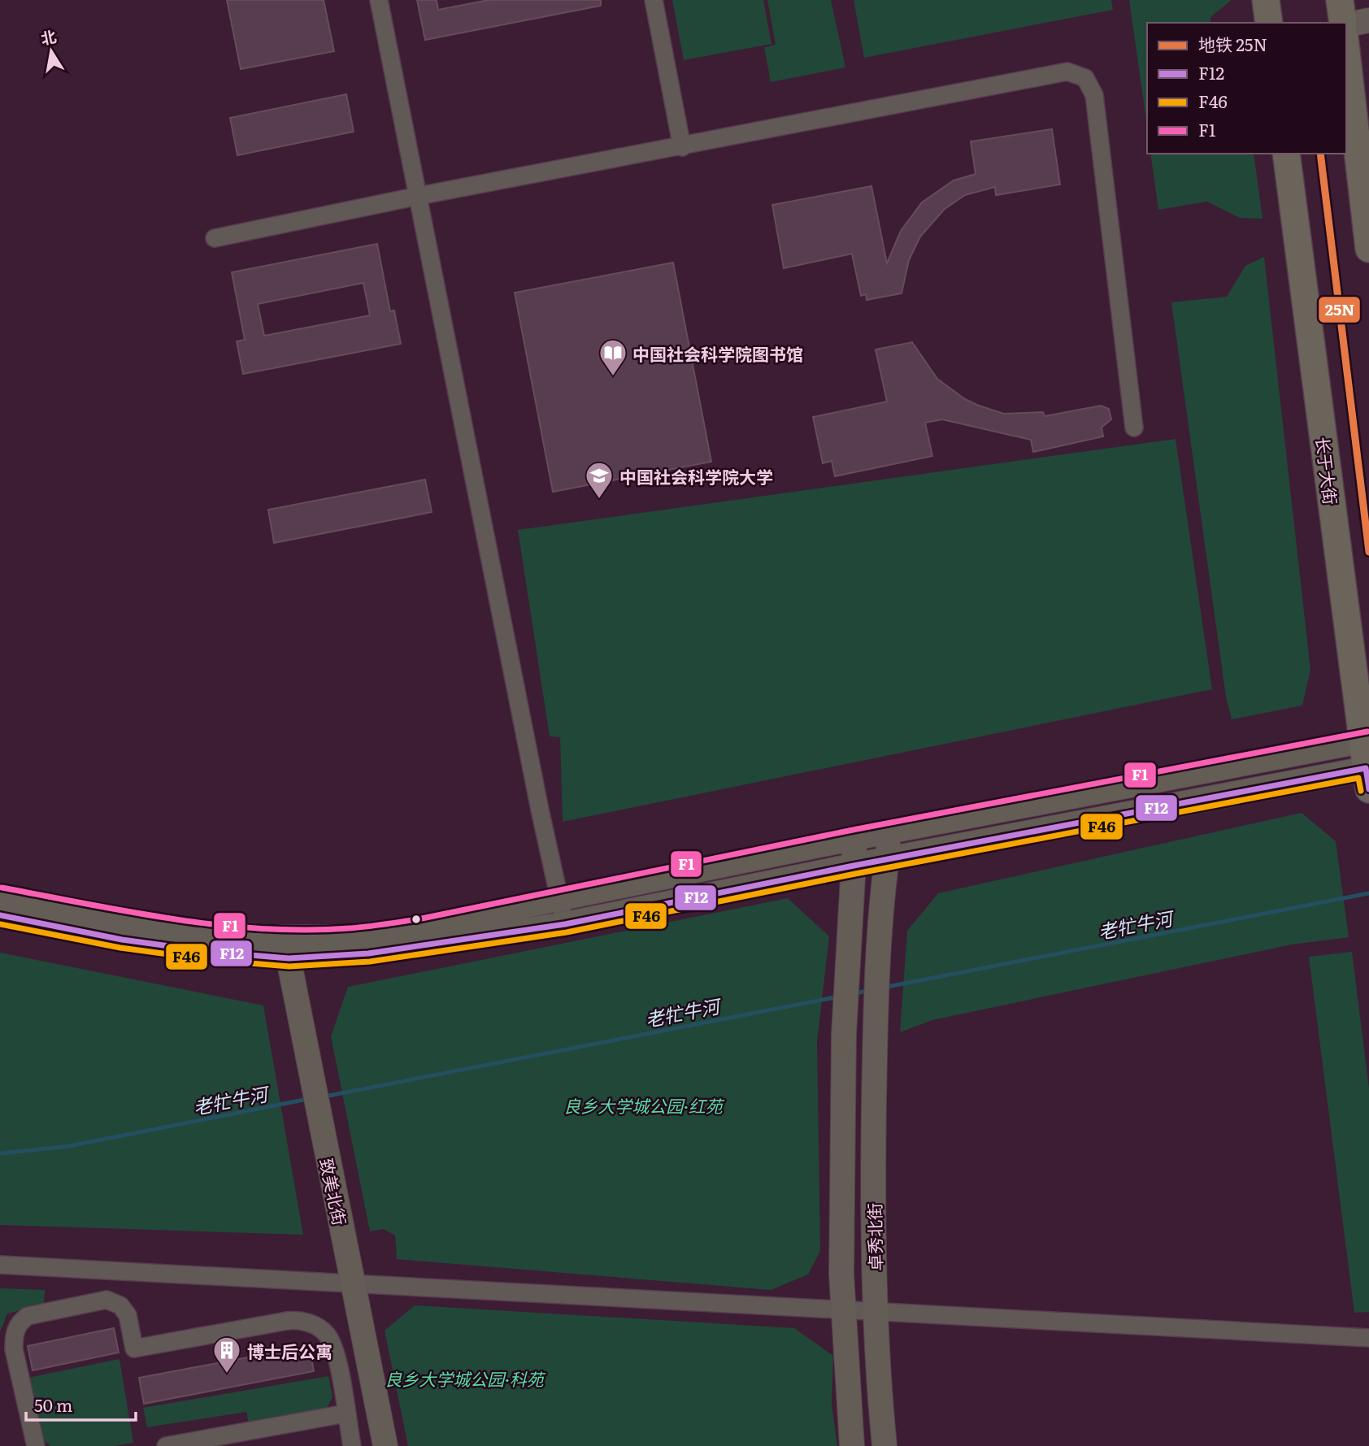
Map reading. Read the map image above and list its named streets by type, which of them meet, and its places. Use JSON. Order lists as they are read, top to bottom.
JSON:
{
  "streets": {
    "main road": ["长于大街", "致美北街", "卓秀北街"]
  },
  "water": ["老牤牛河"],
  "parks": ["良乡大学城公园·红苑", "良乡大学城公园·科苑"],
  "places": {
    "library": ["中国社会科学院图书馆"],
    "school or university": ["中国社会科学院大学"],
    "building": ["博士后公寓"]
  },
  "lines": [
    "metro line 25N",
    "transit line F1",
    "transit line F12",
    "transit line F46"
  ],
  "legend": [
    "地铁 25N",
    "F12",
    "F46",
    "F1"
  ],
  "scale_bar": "50 m",
  "north": "top"
}
